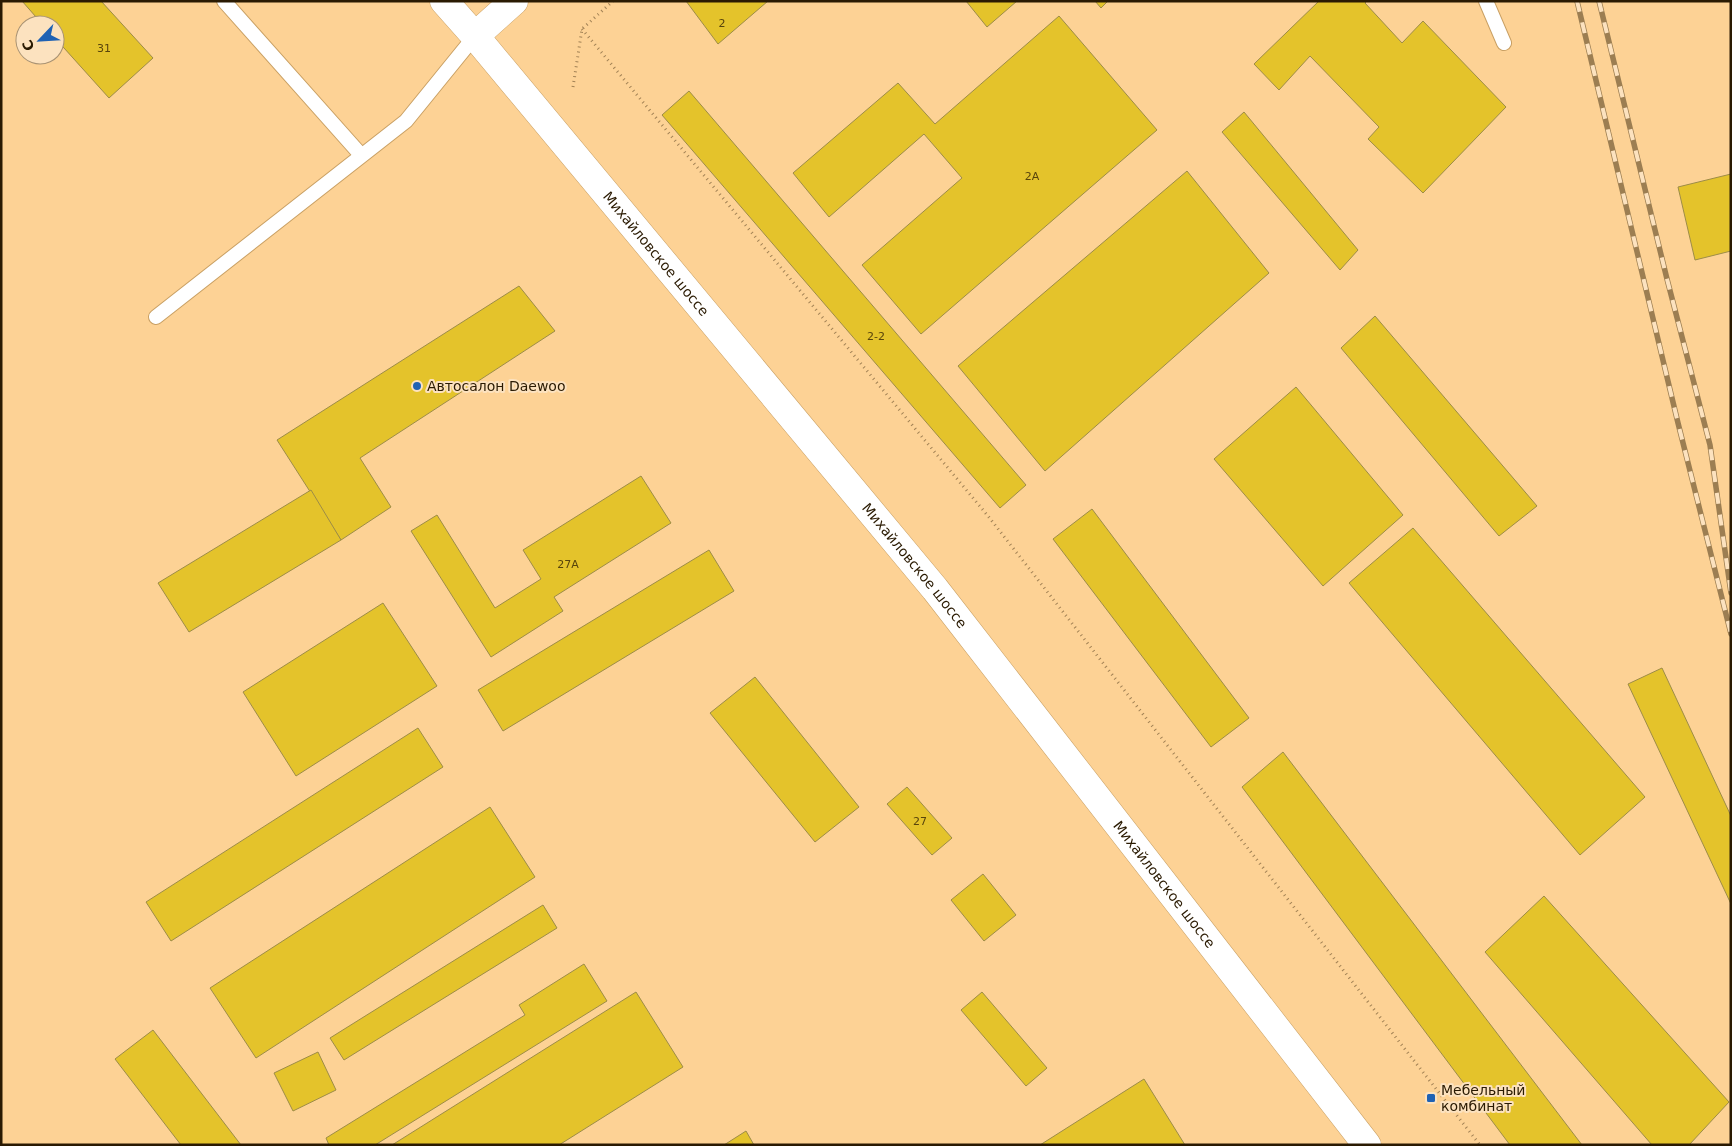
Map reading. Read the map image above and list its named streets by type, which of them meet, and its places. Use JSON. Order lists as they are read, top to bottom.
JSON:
{
  "streets": {
    "main road": ["Михайловское шоссе"]
  },
  "places": {
    "other": ["Автосалон Daewoo"],
    "transit": ["Мебельный комбинат"]
  },
  "house_numbers": [
    "2",
    "31",
    "2А",
    "2-2",
    "27А",
    "27"
  ],
  "north": "bottom left"
}
